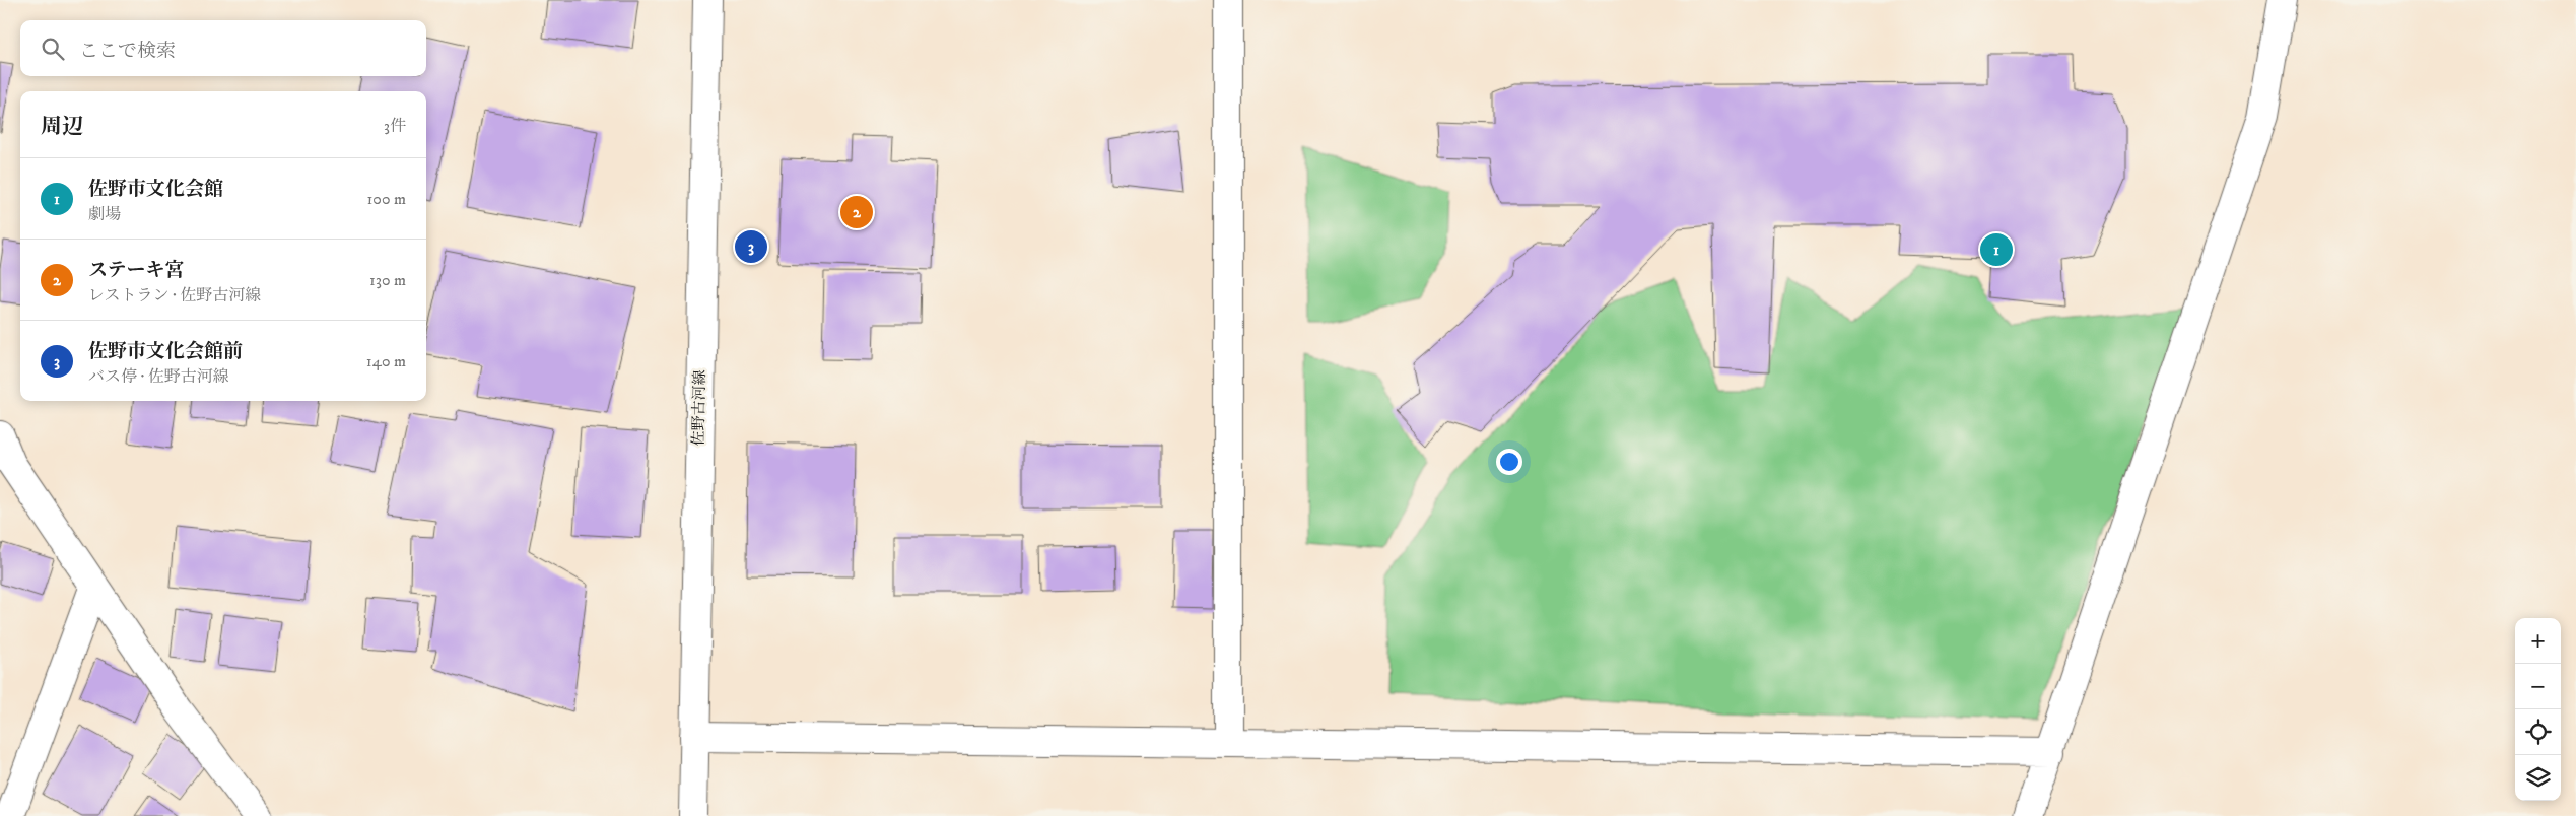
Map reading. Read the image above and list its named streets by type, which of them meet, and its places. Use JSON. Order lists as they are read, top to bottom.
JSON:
{
  "streets": {
    "street": ["佐野古河線"]
  },
  "page": {
    "search": "ここで検索",
    "heading": ["周辺", "3件"],
    "list": [
      {
        "mark": "1",
        "name": "佐野市文化会館",
        "note": "劇場",
        "value": "100 m"
      },
      {
        "mark": "2",
        "name": "ステーキ宮",
        "note": "レストラン · 佐野古河線",
        "value": "130 m"
      },
      {
        "mark": "3",
        "name": "佐野市文化会館前",
        "note": "バス停 · 佐野古河線",
        "value": "140 m"
      }
    ],
    "pins": ["2", "3", "1"],
    "map_buttons": ["+", "−"]
  }
}
